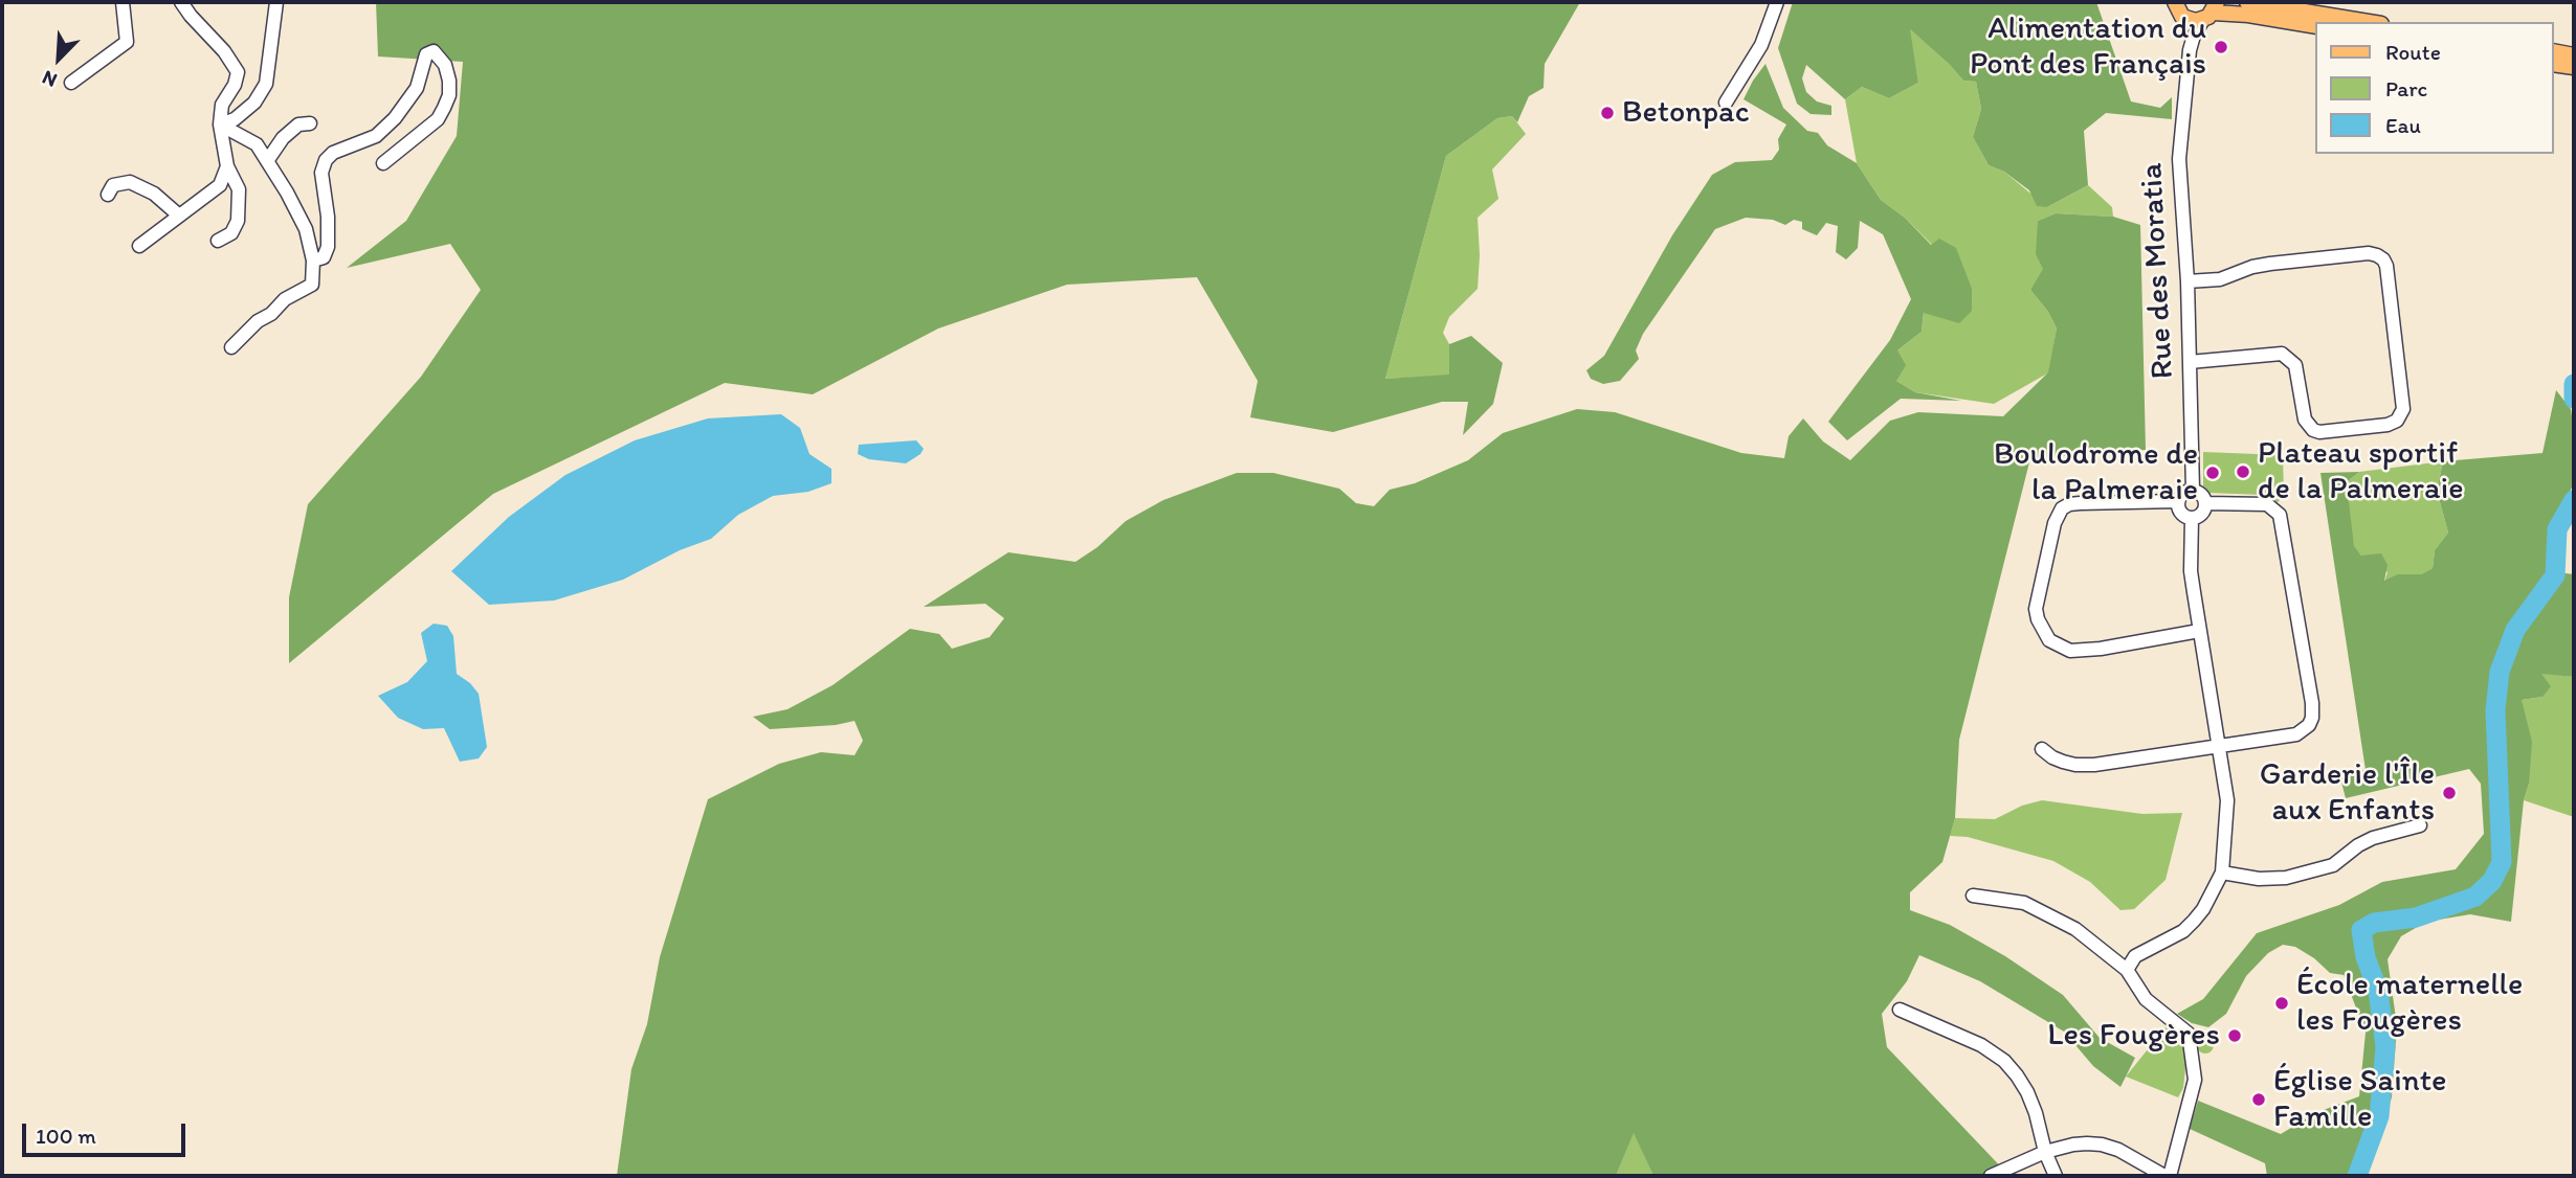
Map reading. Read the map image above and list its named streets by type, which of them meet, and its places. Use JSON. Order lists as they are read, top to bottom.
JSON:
{
  "streets": {
    "street": ["Rue des Moratia"]
  },
  "places": [
    "Alimentation du Pont des Français",
    "Betonpac",
    "Plateau sportif de la Palmeraie",
    "Boulodrome de la Palmeraie",
    "Garderie l'Île aux Enfants",
    "École maternelle les Fougères",
    "Les Fougères",
    "Église Sainte Famille"
  ],
  "legend": ["Route", "Parc", "Eau"],
  "scale_bar": "100 m",
  "north": "bottom left"
}
